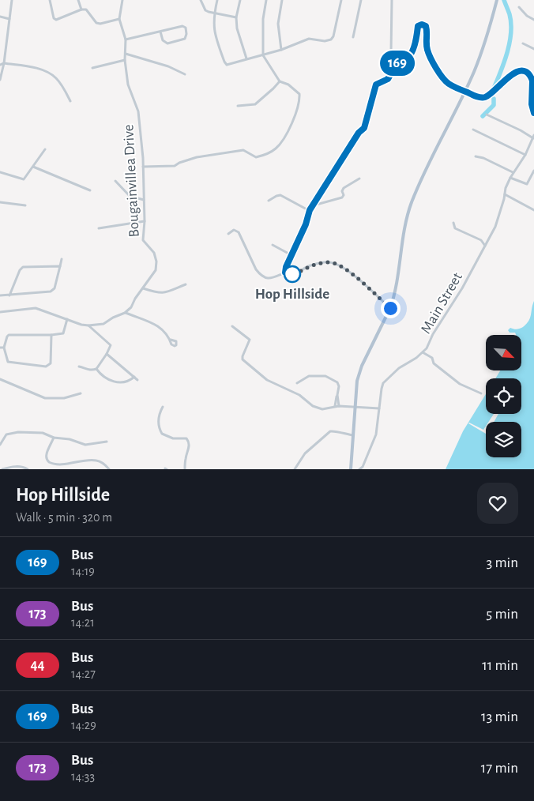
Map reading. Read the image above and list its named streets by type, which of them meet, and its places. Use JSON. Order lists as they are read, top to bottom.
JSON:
{
  "streets": {
    "street": ["Bougainvillea Drive", "Main Street"]
  },
  "places": ["Hop Hillside"],
  "lines": ["bus line 169"],
  "north": "bottom right",
  "page": {
    "on_map": "169",
    "heading": ["Hop Hillside", "Walk · 5 min · 320 m"],
    "list": [
      {
        "mark": "169",
        "name": "Bus",
        "note": "14:19",
        "value": "3 min"
      },
      {
        "mark": "173",
        "name": "Bus",
        "note": "14:21",
        "value": "5 min"
      },
      {
        "mark": "44",
        "name": "Bus",
        "note": "14:27",
        "value": "11 min"
      },
      {
        "mark": "169",
        "name": "Bus",
        "note": "14:29",
        "value": "13 min"
      },
      {
        "mark": "173",
        "name": "Bus",
        "note": "14:33",
        "value": "17 min"
      }
    ]
  }
}
